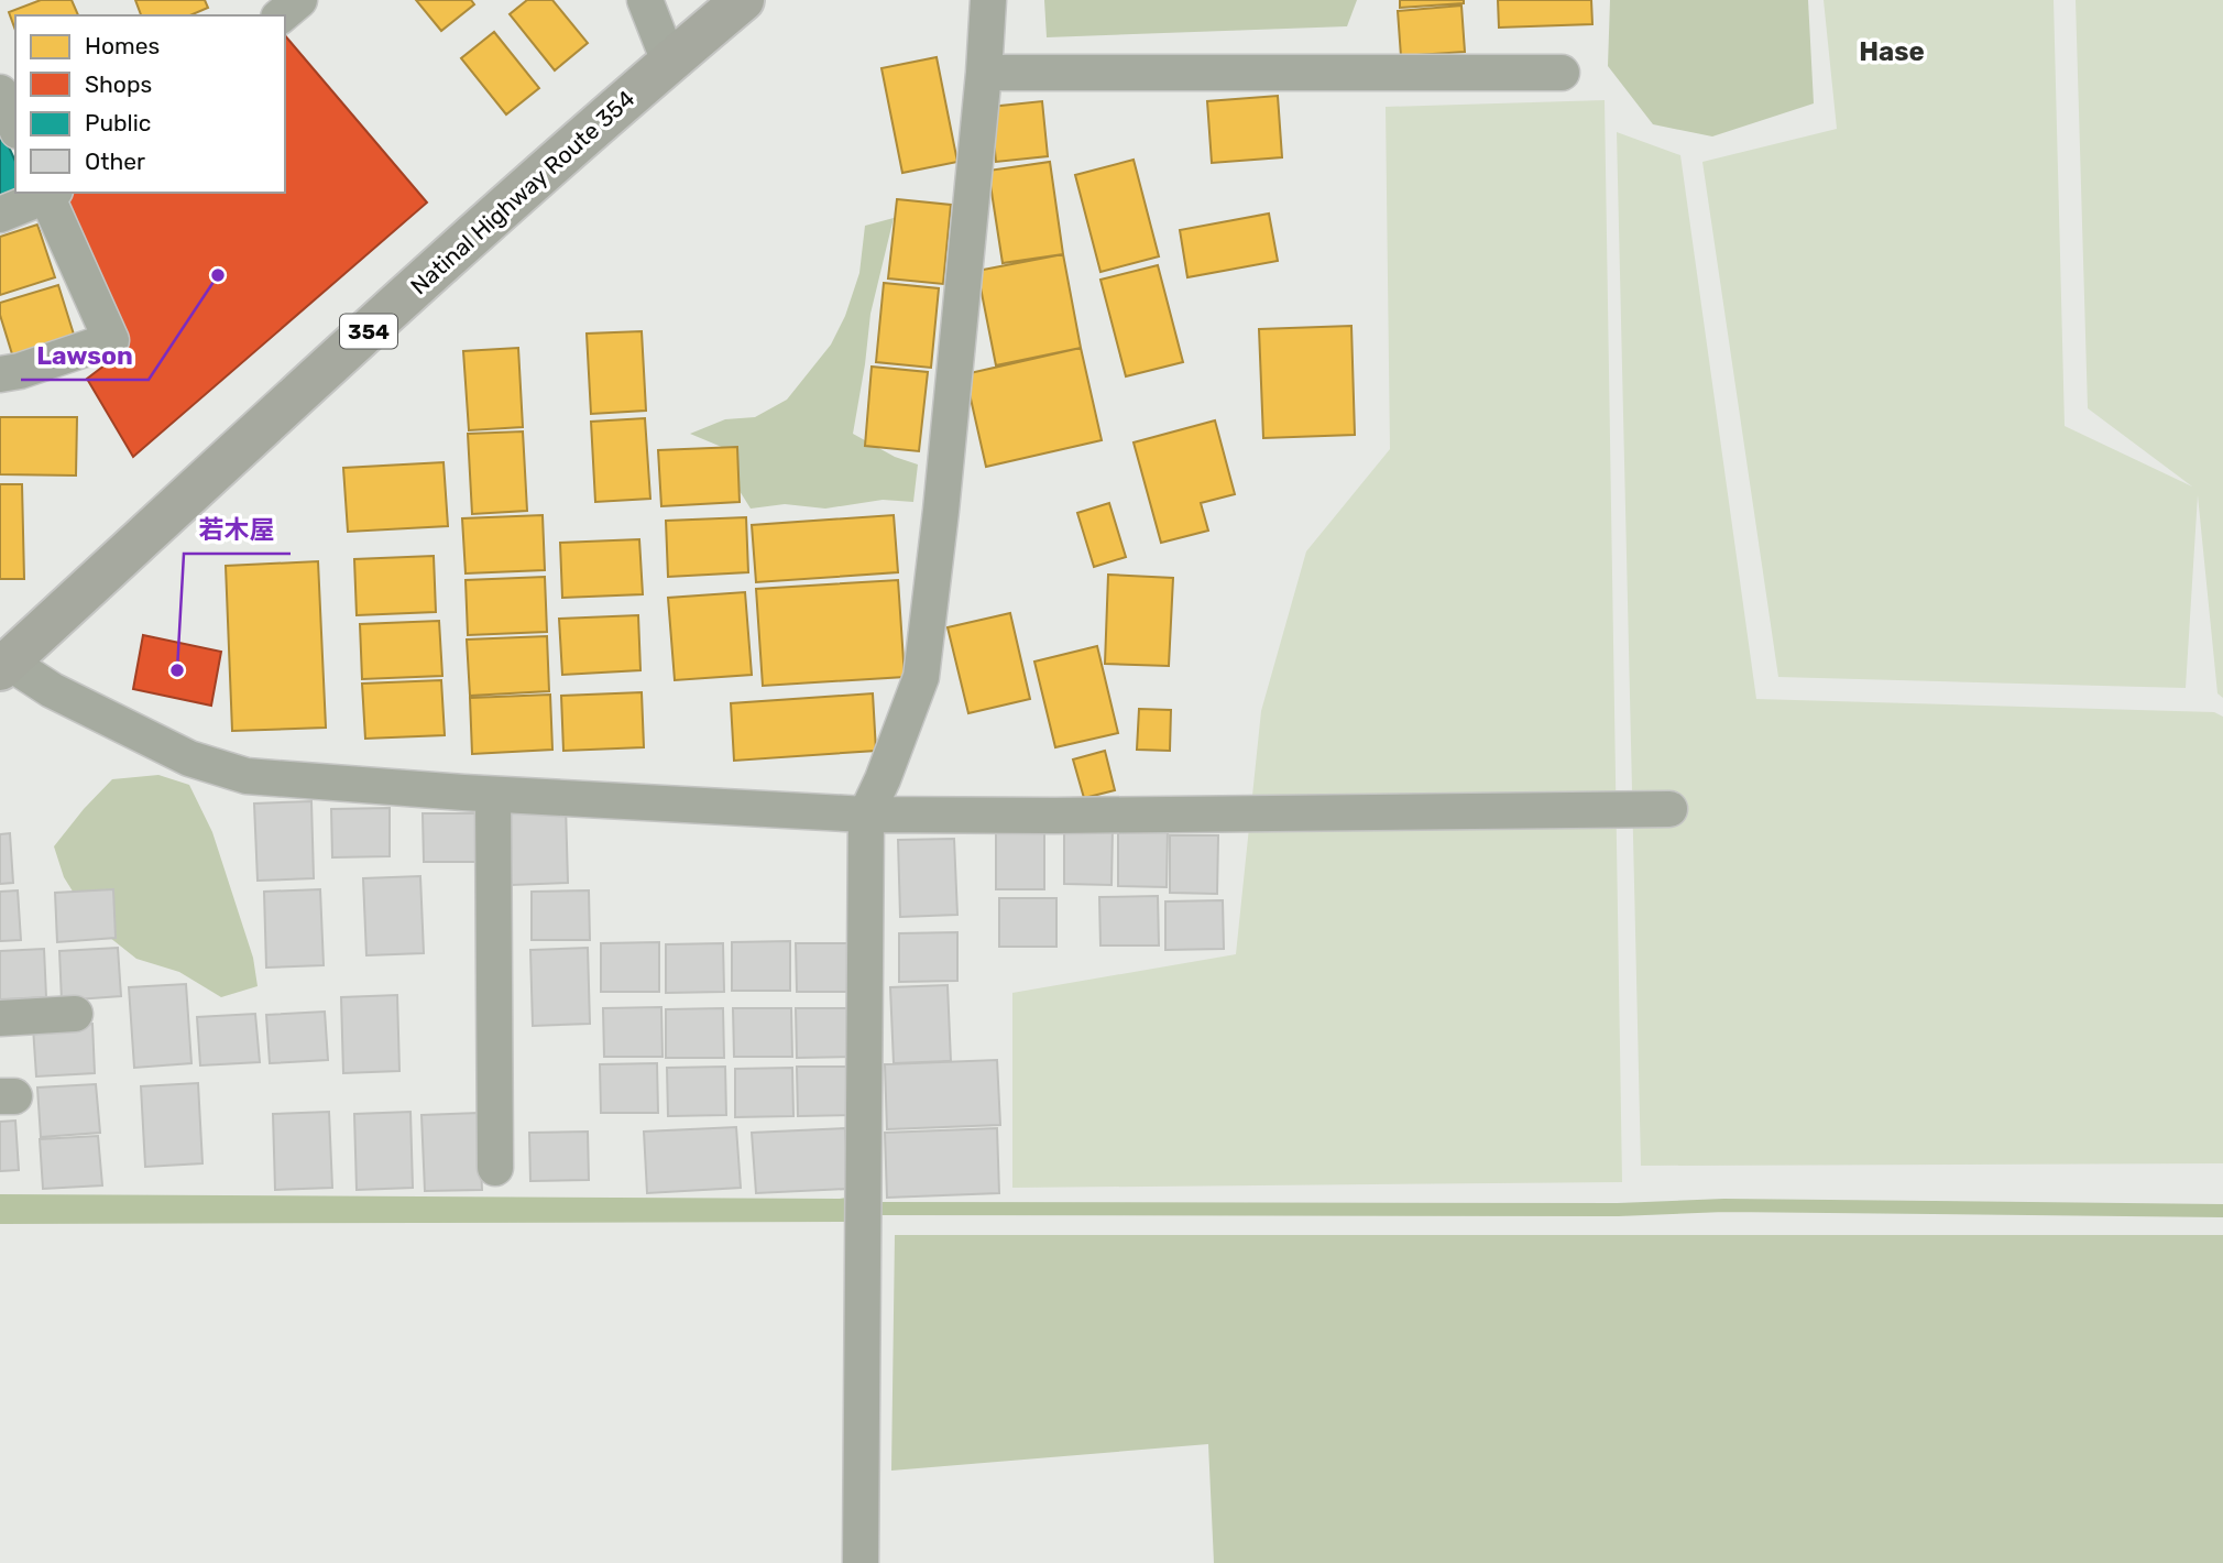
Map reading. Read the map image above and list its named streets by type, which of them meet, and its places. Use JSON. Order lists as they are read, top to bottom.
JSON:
{
  "streets": {
    "highway": ["Natinal Highway Route 354", "354"]
  },
  "districts": ["Hase"],
  "places": ["Lawson", "若木屋"],
  "legend": [
    "Homes",
    "Shops",
    "Public",
    "Other"
  ]
}
